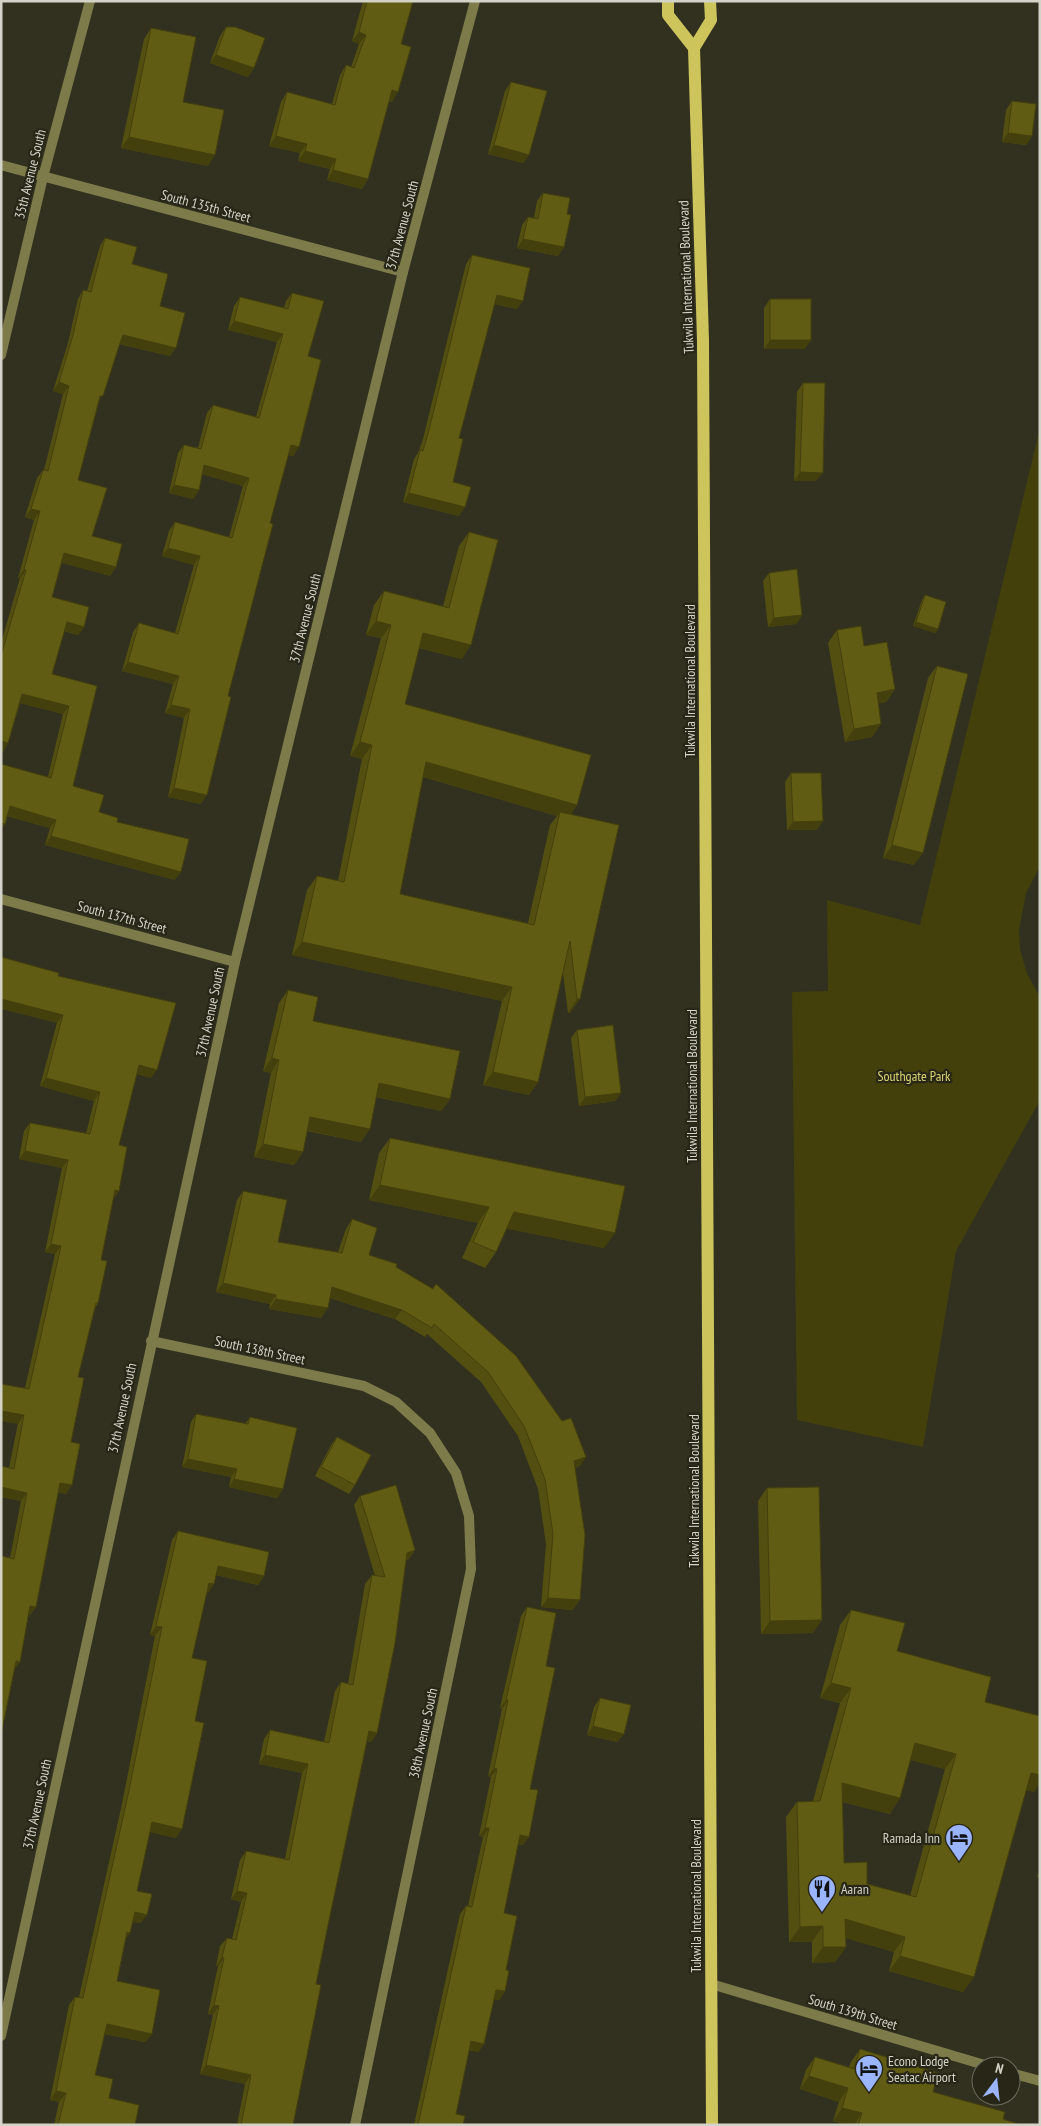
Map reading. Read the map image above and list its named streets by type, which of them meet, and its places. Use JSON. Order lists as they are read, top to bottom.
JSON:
{
  "streets": {
    "main road": ["Tukwila International Boulevard"],
    "street": [
      "35th Avenue South",
      "South 135th Street",
      "37th Avenue South",
      "South 137th Street",
      "South 138th Street",
      "38th Avenue South",
      "South 139th Street"
    ]
  },
  "crossings": [
    ["35th Avenue South", "South 135th Street"],
    ["South 135th Street", "37th Avenue South"],
    ["37th Avenue South", "South 137th Street"],
    ["37th Avenue South", "South 138th Street"],
    ["Tukwila International Boulevard", "South 139th Street"],
    ["South 138th Street", "38th Avenue South"]
  ],
  "parks": ["Southgate Park"],
  "places": {
    "hotel": ["Ramada Inn", "Econo Lodge Seatac Airport"],
    "restaurant": ["Aaran"]
  },
  "north": "top"
}
